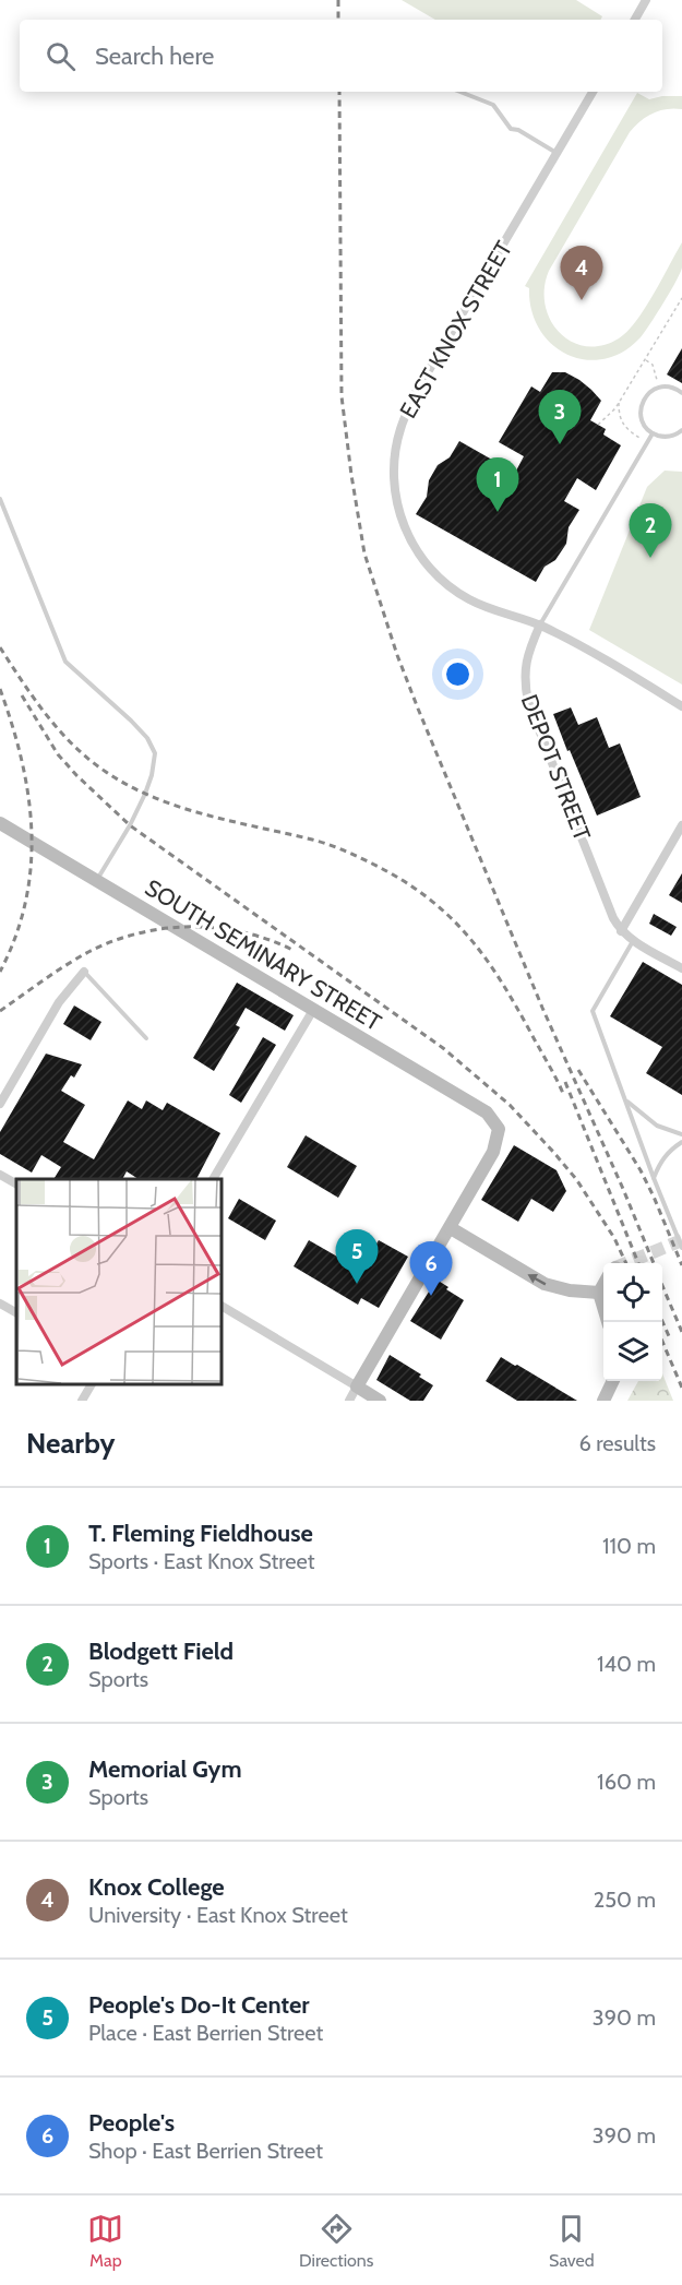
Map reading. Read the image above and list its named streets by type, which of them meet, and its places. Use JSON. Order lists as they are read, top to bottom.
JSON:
{
  "streets": {
    "street": ["EAST KNOX STREET", "DEPOT STREET", "SOUTH SEMINARY STREET"]
  },
  "crossings": [
    ["EAST KNOX STREET", "DEPOT STREET"]
  ],
  "page": {
    "search": "Search here",
    "pins": [
      "4",
      "3",
      "1",
      "2",
      "5",
      "6"
    ],
    "heading": ["Nearby", "6 results"],
    "list": [
      {
        "mark": "1",
        "name": "T. Fleming Fieldhouse",
        "note": "Sports · East Knox Street",
        "value": "110 m"
      },
      {
        "mark": "2",
        "name": "Blodgett Field",
        "note": "Sports",
        "value": "140 m"
      },
      {
        "mark": "3",
        "name": "Memorial Gym",
        "note": "Sports",
        "value": "160 m"
      },
      {
        "mark": "4",
        "name": "Knox College",
        "note": "University · East Knox Street",
        "value": "250 m"
      },
      {
        "mark": "5",
        "name": "People's Do-It Center",
        "note": "Place · East Berrien Street",
        "value": "390 m"
      },
      {
        "mark": "6",
        "name": "People's",
        "note": "Shop · East Berrien Street",
        "value": "390 m"
      }
    ],
    "nav": ["Map", "Directions", "Saved"]
  }
}
